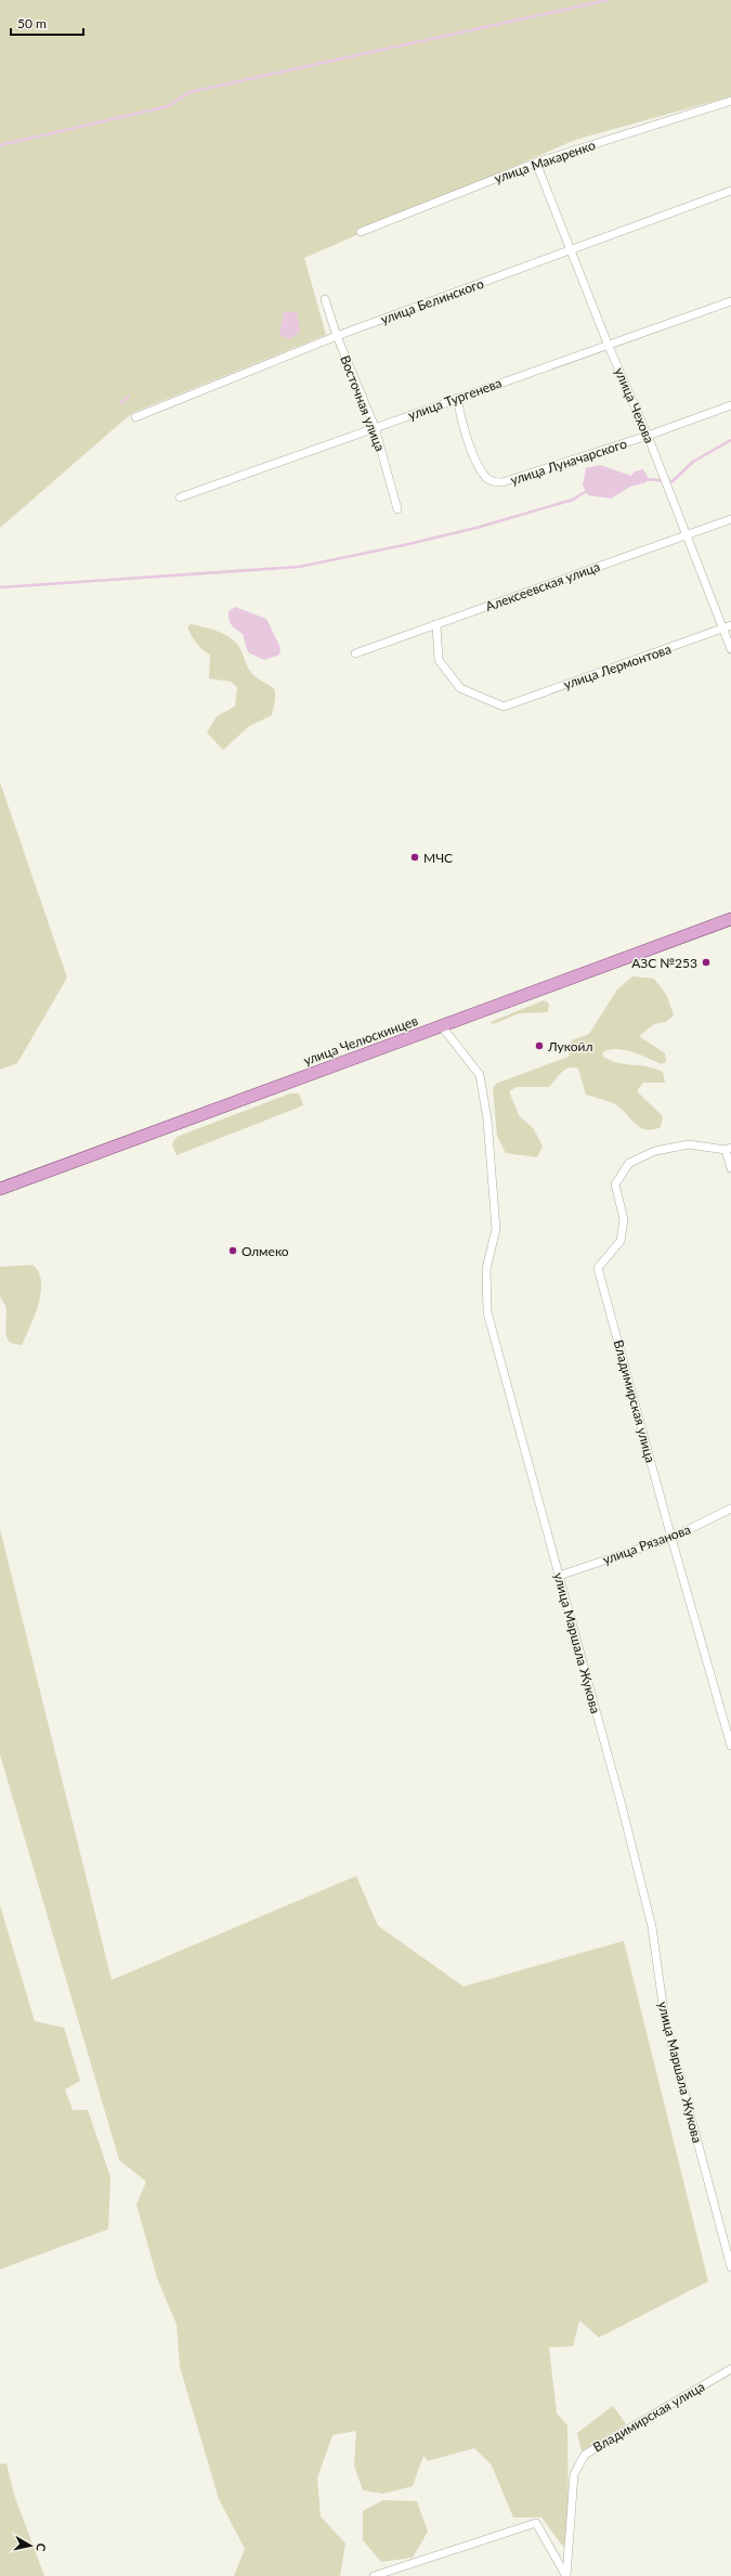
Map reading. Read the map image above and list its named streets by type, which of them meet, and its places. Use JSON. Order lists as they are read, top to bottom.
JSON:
{
  "streets": {
    "main road": ["улица Челюскинцев"],
    "street": [
      "улица Макаренко",
      "улица Белинского",
      "улица Тургенева",
      "Восточная улица",
      "улица Чехова",
      "улица Луначарского",
      "Алексеевская улица",
      "улица Лермонтова",
      "Владимирская улица",
      "улица Рязанова",
      "улица Маршала Жукова"
    ]
  },
  "crossings": [
    ["улица Макаренко", "улица Чехова"],
    ["улица Белинского", "Восточная улица"],
    ["улица Белинского", "улица Чехова"],
    ["улица Тургенева", "Восточная улица"],
    ["улица Тургенева", "улица Чехова"],
    ["улица Тургенева", "улица Луначарского"],
    ["улица Чехова", "улица Луначарского"],
    ["улица Чехова", "Алексеевская улица"],
    ["улица Чехова", "улица Лермонтова"],
    ["Алексеевская улица", "улица Лермонтова"],
    ["улица Челюскинцев", "улица Маршала Жукова"],
    ["Владимирская улица", "улица Рязанова"],
    ["улица Рязанова", "улица Маршала Жукова"]
  ],
  "places": [
    "МЧС",
    "АЗС №253",
    "Лукойл",
    "Олмеко"
  ],
  "scale_bar": "50 m",
  "north": "right"
}
